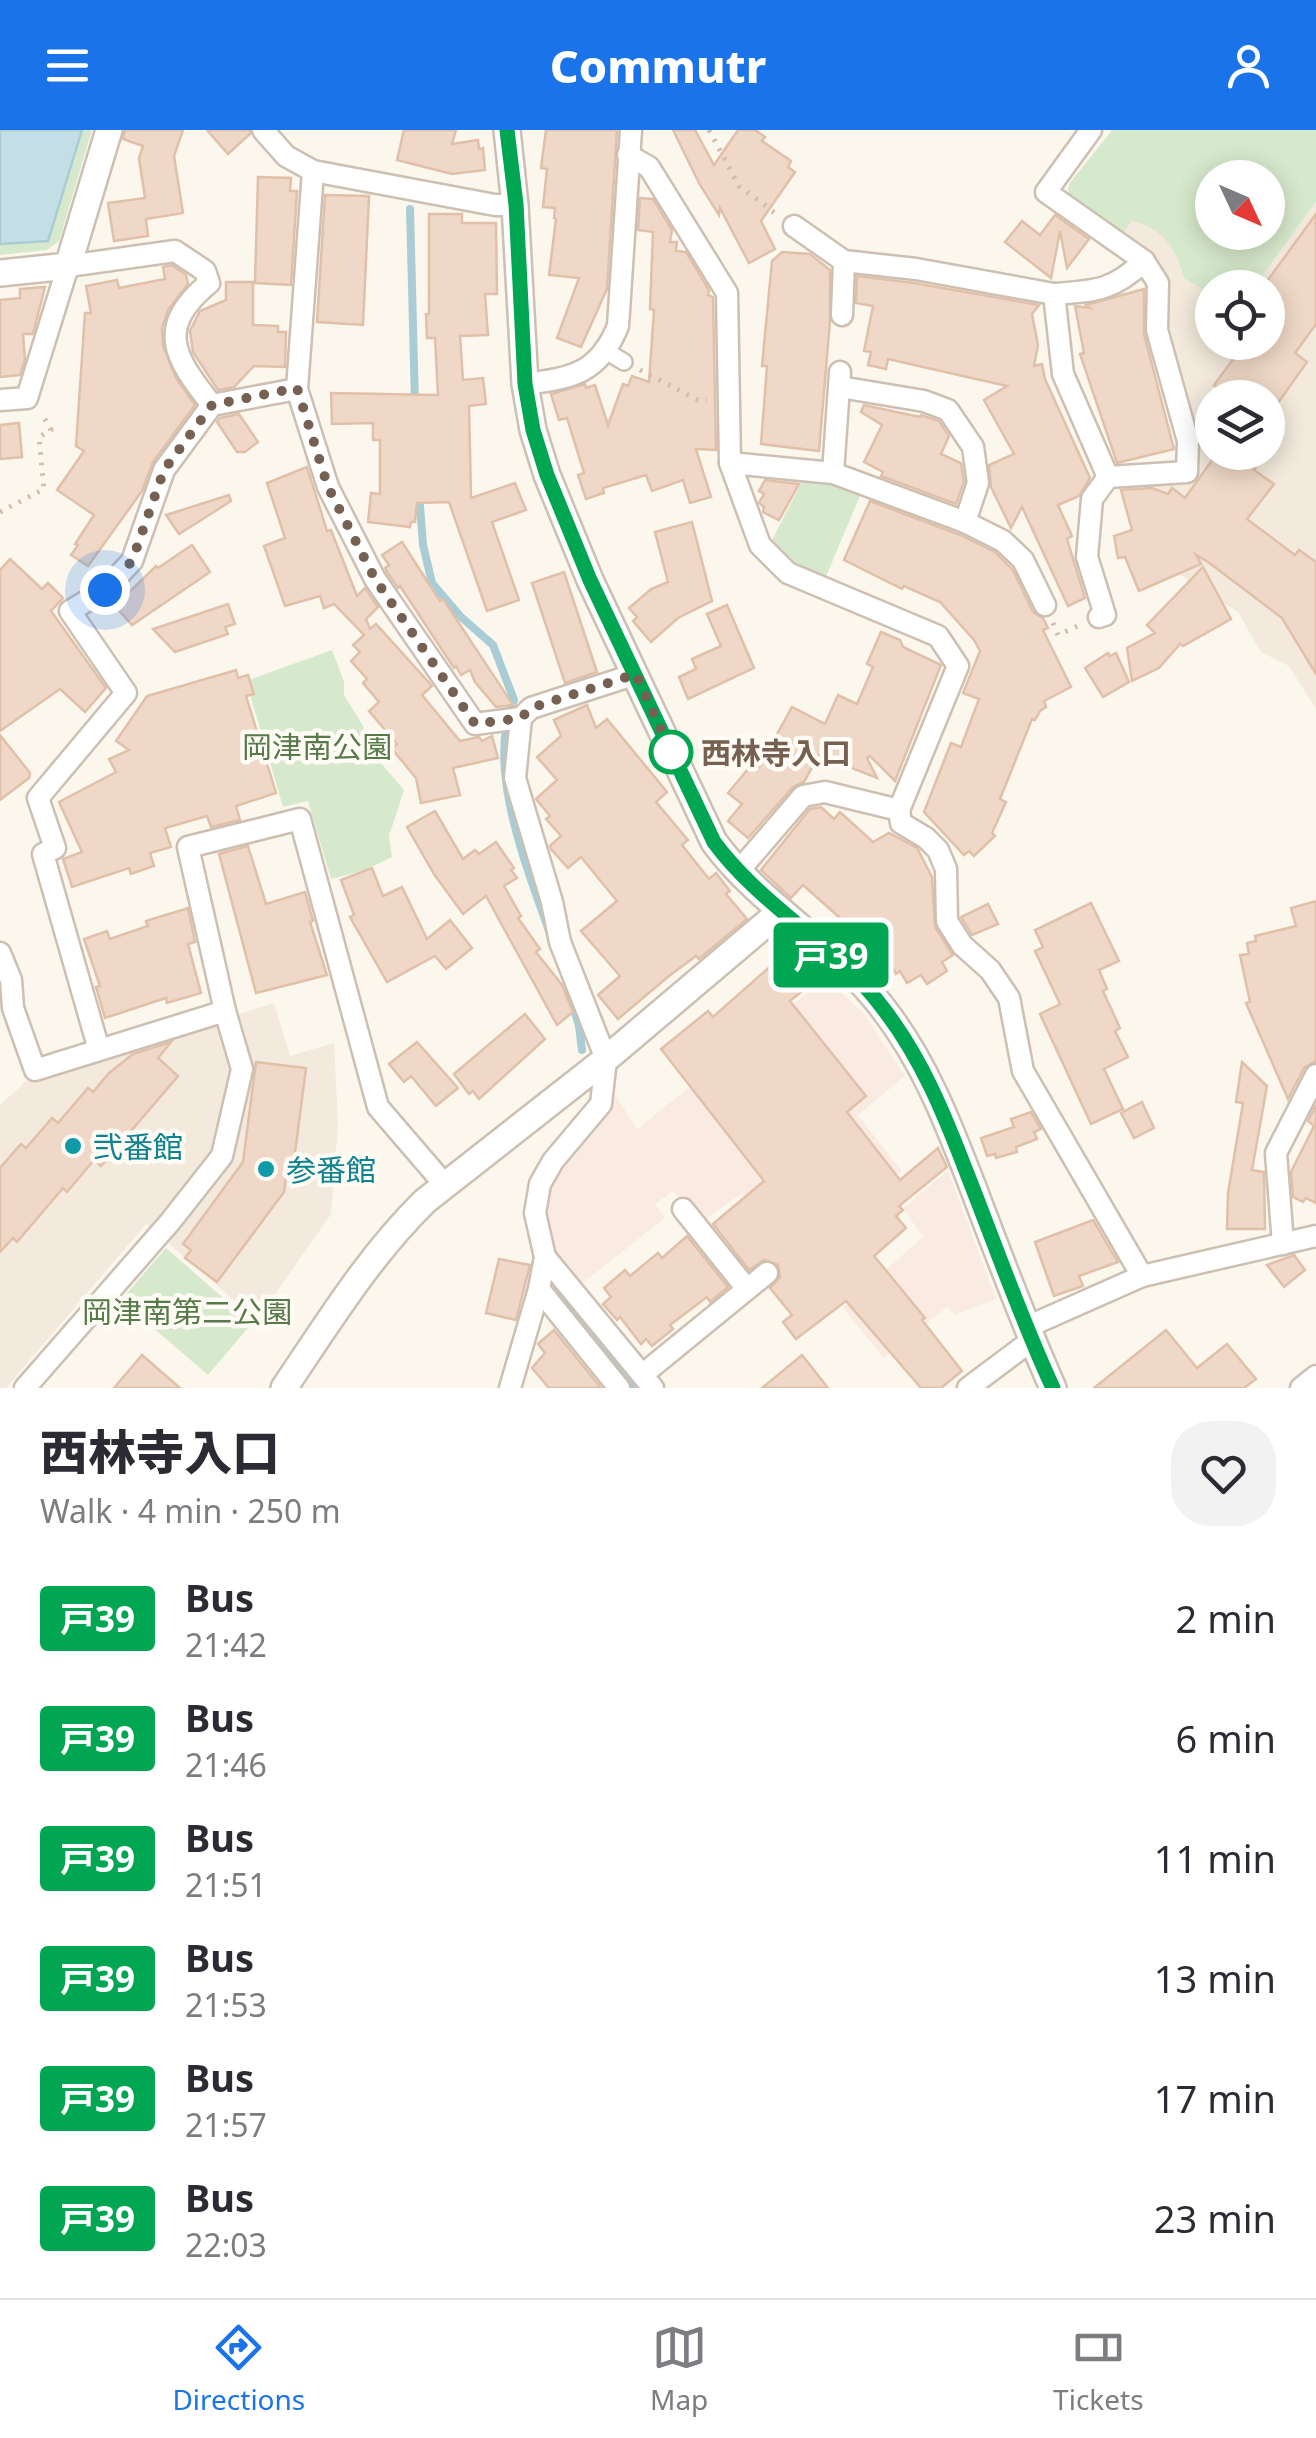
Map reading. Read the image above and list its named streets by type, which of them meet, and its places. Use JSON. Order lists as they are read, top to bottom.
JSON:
{
  "parks": ["岡津南公園", "岡津南第二公園"],
  "places": ["西林寺入口", "弐番館", "参番館"],
  "lines": ["bus line 戸39"],
  "north": "bottom right",
  "page": {
    "header": "Commutr",
    "on_map": "戸39",
    "heading": ["西林寺入口", "Walk · 4 min · 250 m"],
    "list": [
      {
        "mark": "戸39",
        "name": "Bus",
        "note": "21:42",
        "value": "2 min"
      },
      {
        "mark": "戸39",
        "name": "Bus",
        "note": "21:46",
        "value": "6 min"
      },
      {
        "mark": "戸39",
        "name": "Bus",
        "note": "21:51",
        "value": "11 min"
      },
      {
        "mark": "戸39",
        "name": "Bus",
        "note": "21:53",
        "value": "13 min"
      },
      {
        "mark": "戸39",
        "name": "Bus",
        "note": "21:57",
        "value": "17 min"
      },
      {
        "mark": "戸39",
        "name": "Bus",
        "note": "22:03",
        "value": "23 min"
      }
    ],
    "tabs": ["Directions", "Map", "Tickets"]
  }
}
